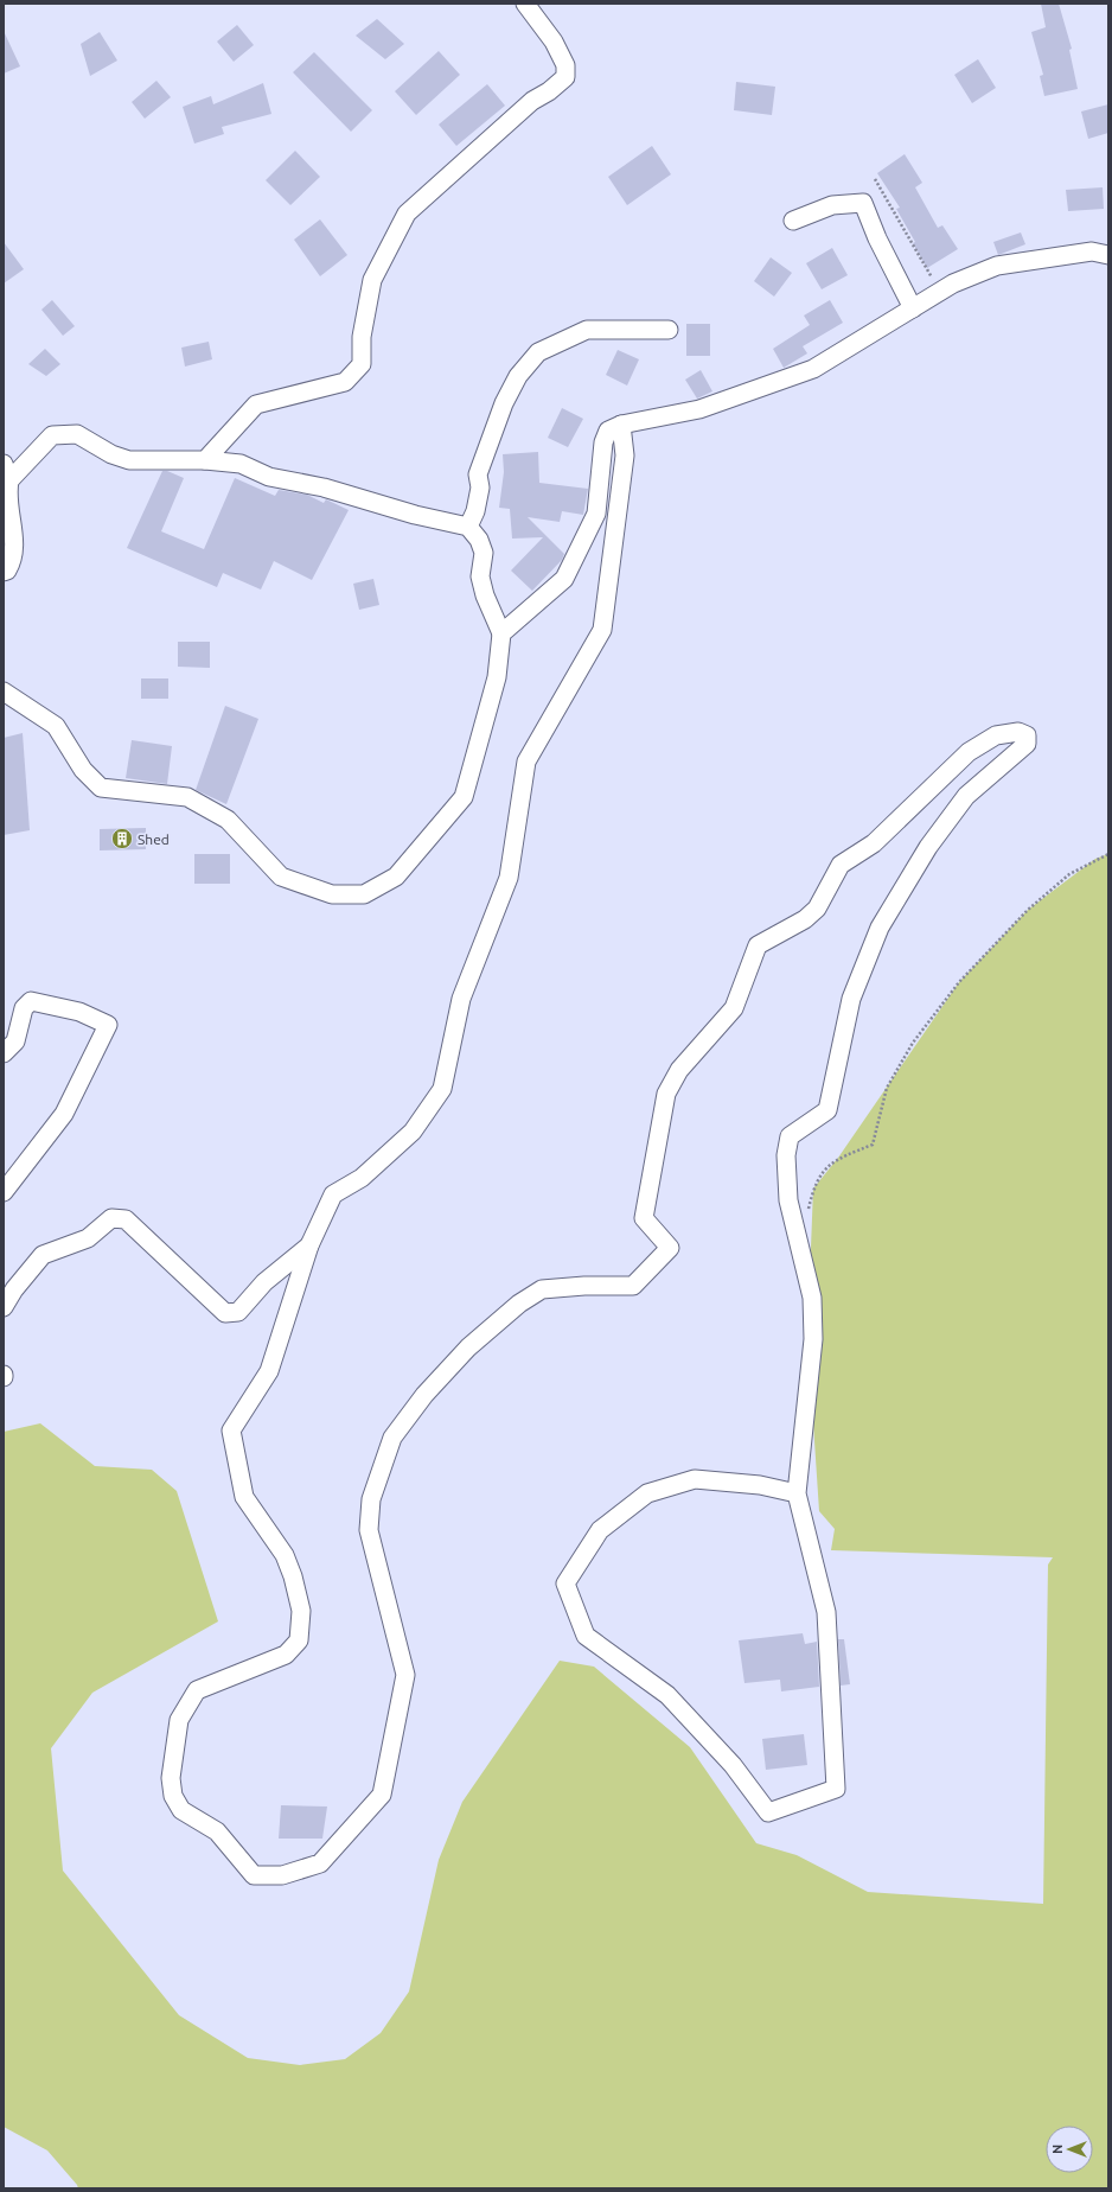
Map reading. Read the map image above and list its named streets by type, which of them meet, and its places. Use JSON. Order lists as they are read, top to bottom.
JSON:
{
  "places": {
    "building": ["Shed"]
  },
  "north": "left"
}
